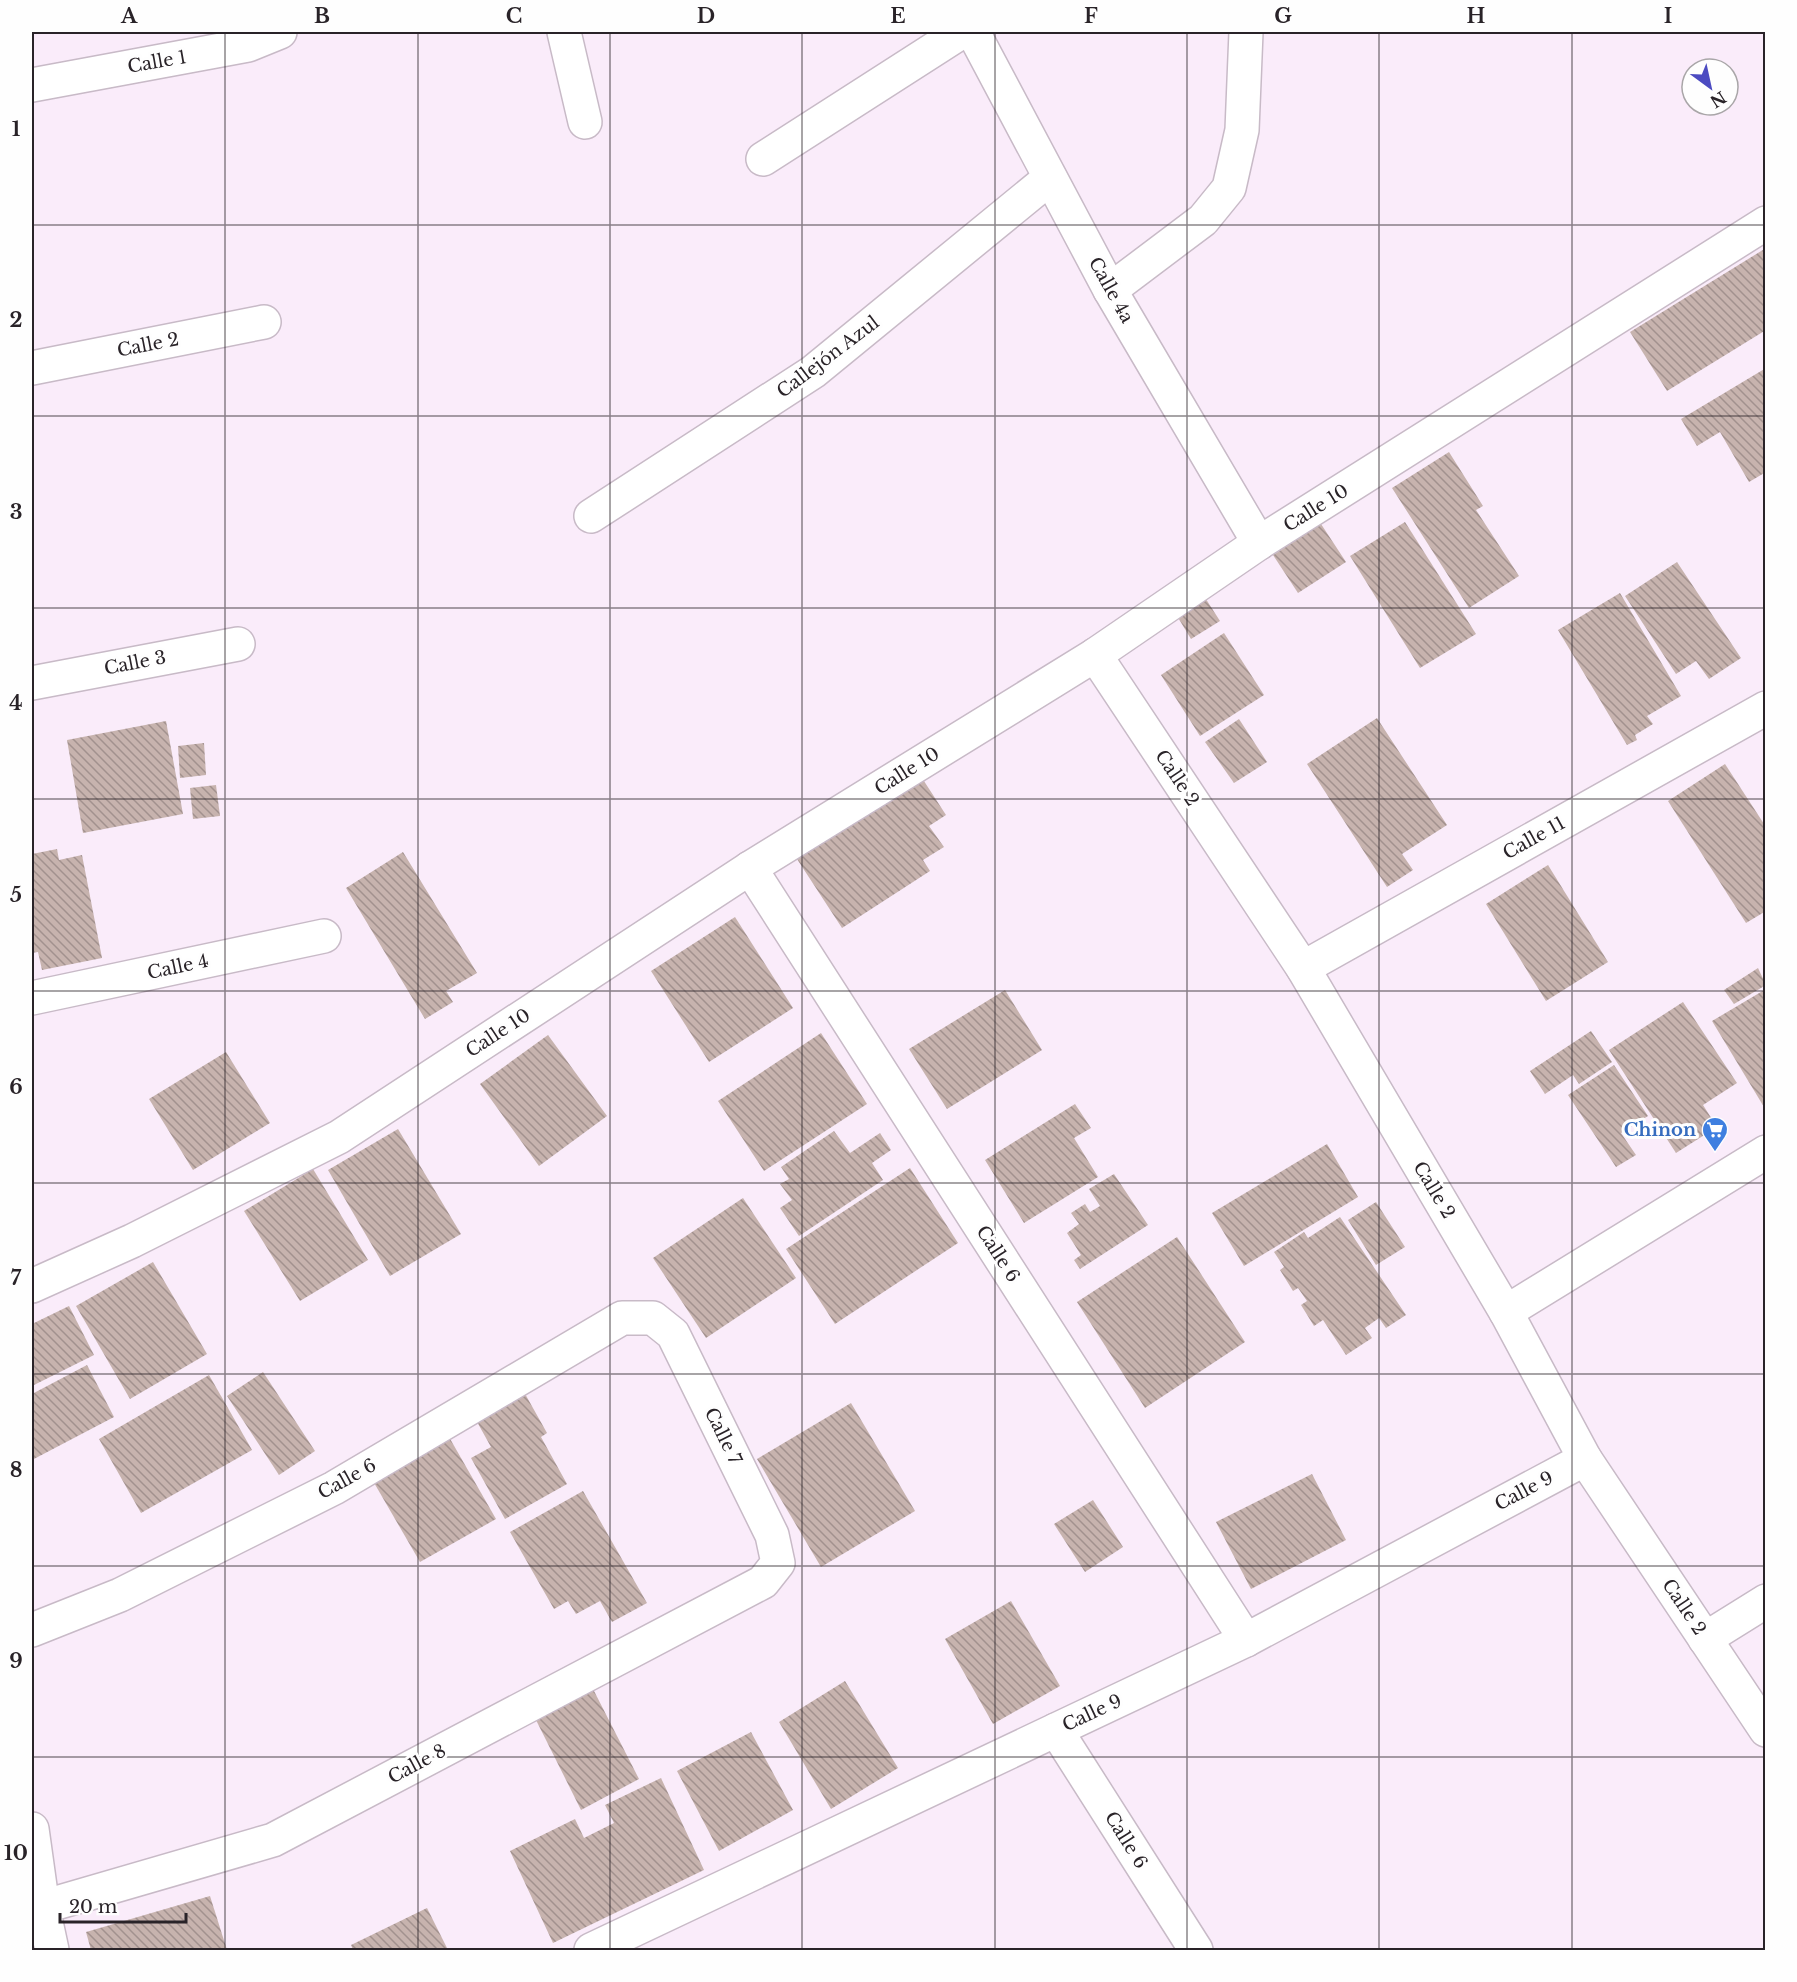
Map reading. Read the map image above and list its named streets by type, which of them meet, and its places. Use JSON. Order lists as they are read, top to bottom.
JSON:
{
  "streets": {
    "street": [
      "Calle 1",
      "Calle 4a",
      "Calle 2",
      "Callejón Azul",
      "Calle 10",
      "Calle 3",
      "Calle 11",
      "Calle 4",
      "Calle 6",
      "Calle 7",
      "Calle 9",
      "Calle 8"
    ]
  },
  "crossings": [
    ["Calle 4a", "Callejón Azul"],
    ["Calle 4a", "Calle 10"],
    ["Calle 2", "Calle 10"],
    ["Calle 2", "Calle 11"],
    ["Calle 2", "Calle 9"],
    ["Calle 10", "Calle 6"],
    ["Calle 6", "Calle 7"],
    ["Calle 6", "Calle 9"],
    ["Calle 7", "Calle 8"]
  ],
  "places": {
    "supermarket": ["Chinon"]
  },
  "scale_bar": "20 m",
  "north": "bottom right",
  "grid": {
    "columns": [
      "A",
      "B",
      "C",
      "D",
      "E",
      "F",
      "G",
      "H",
      "I"
    ],
    "rows": [
      "1",
      "2",
      "3",
      "4",
      "5",
      "6",
      "7",
      "8",
      "9",
      "10"
    ]
  }
}
